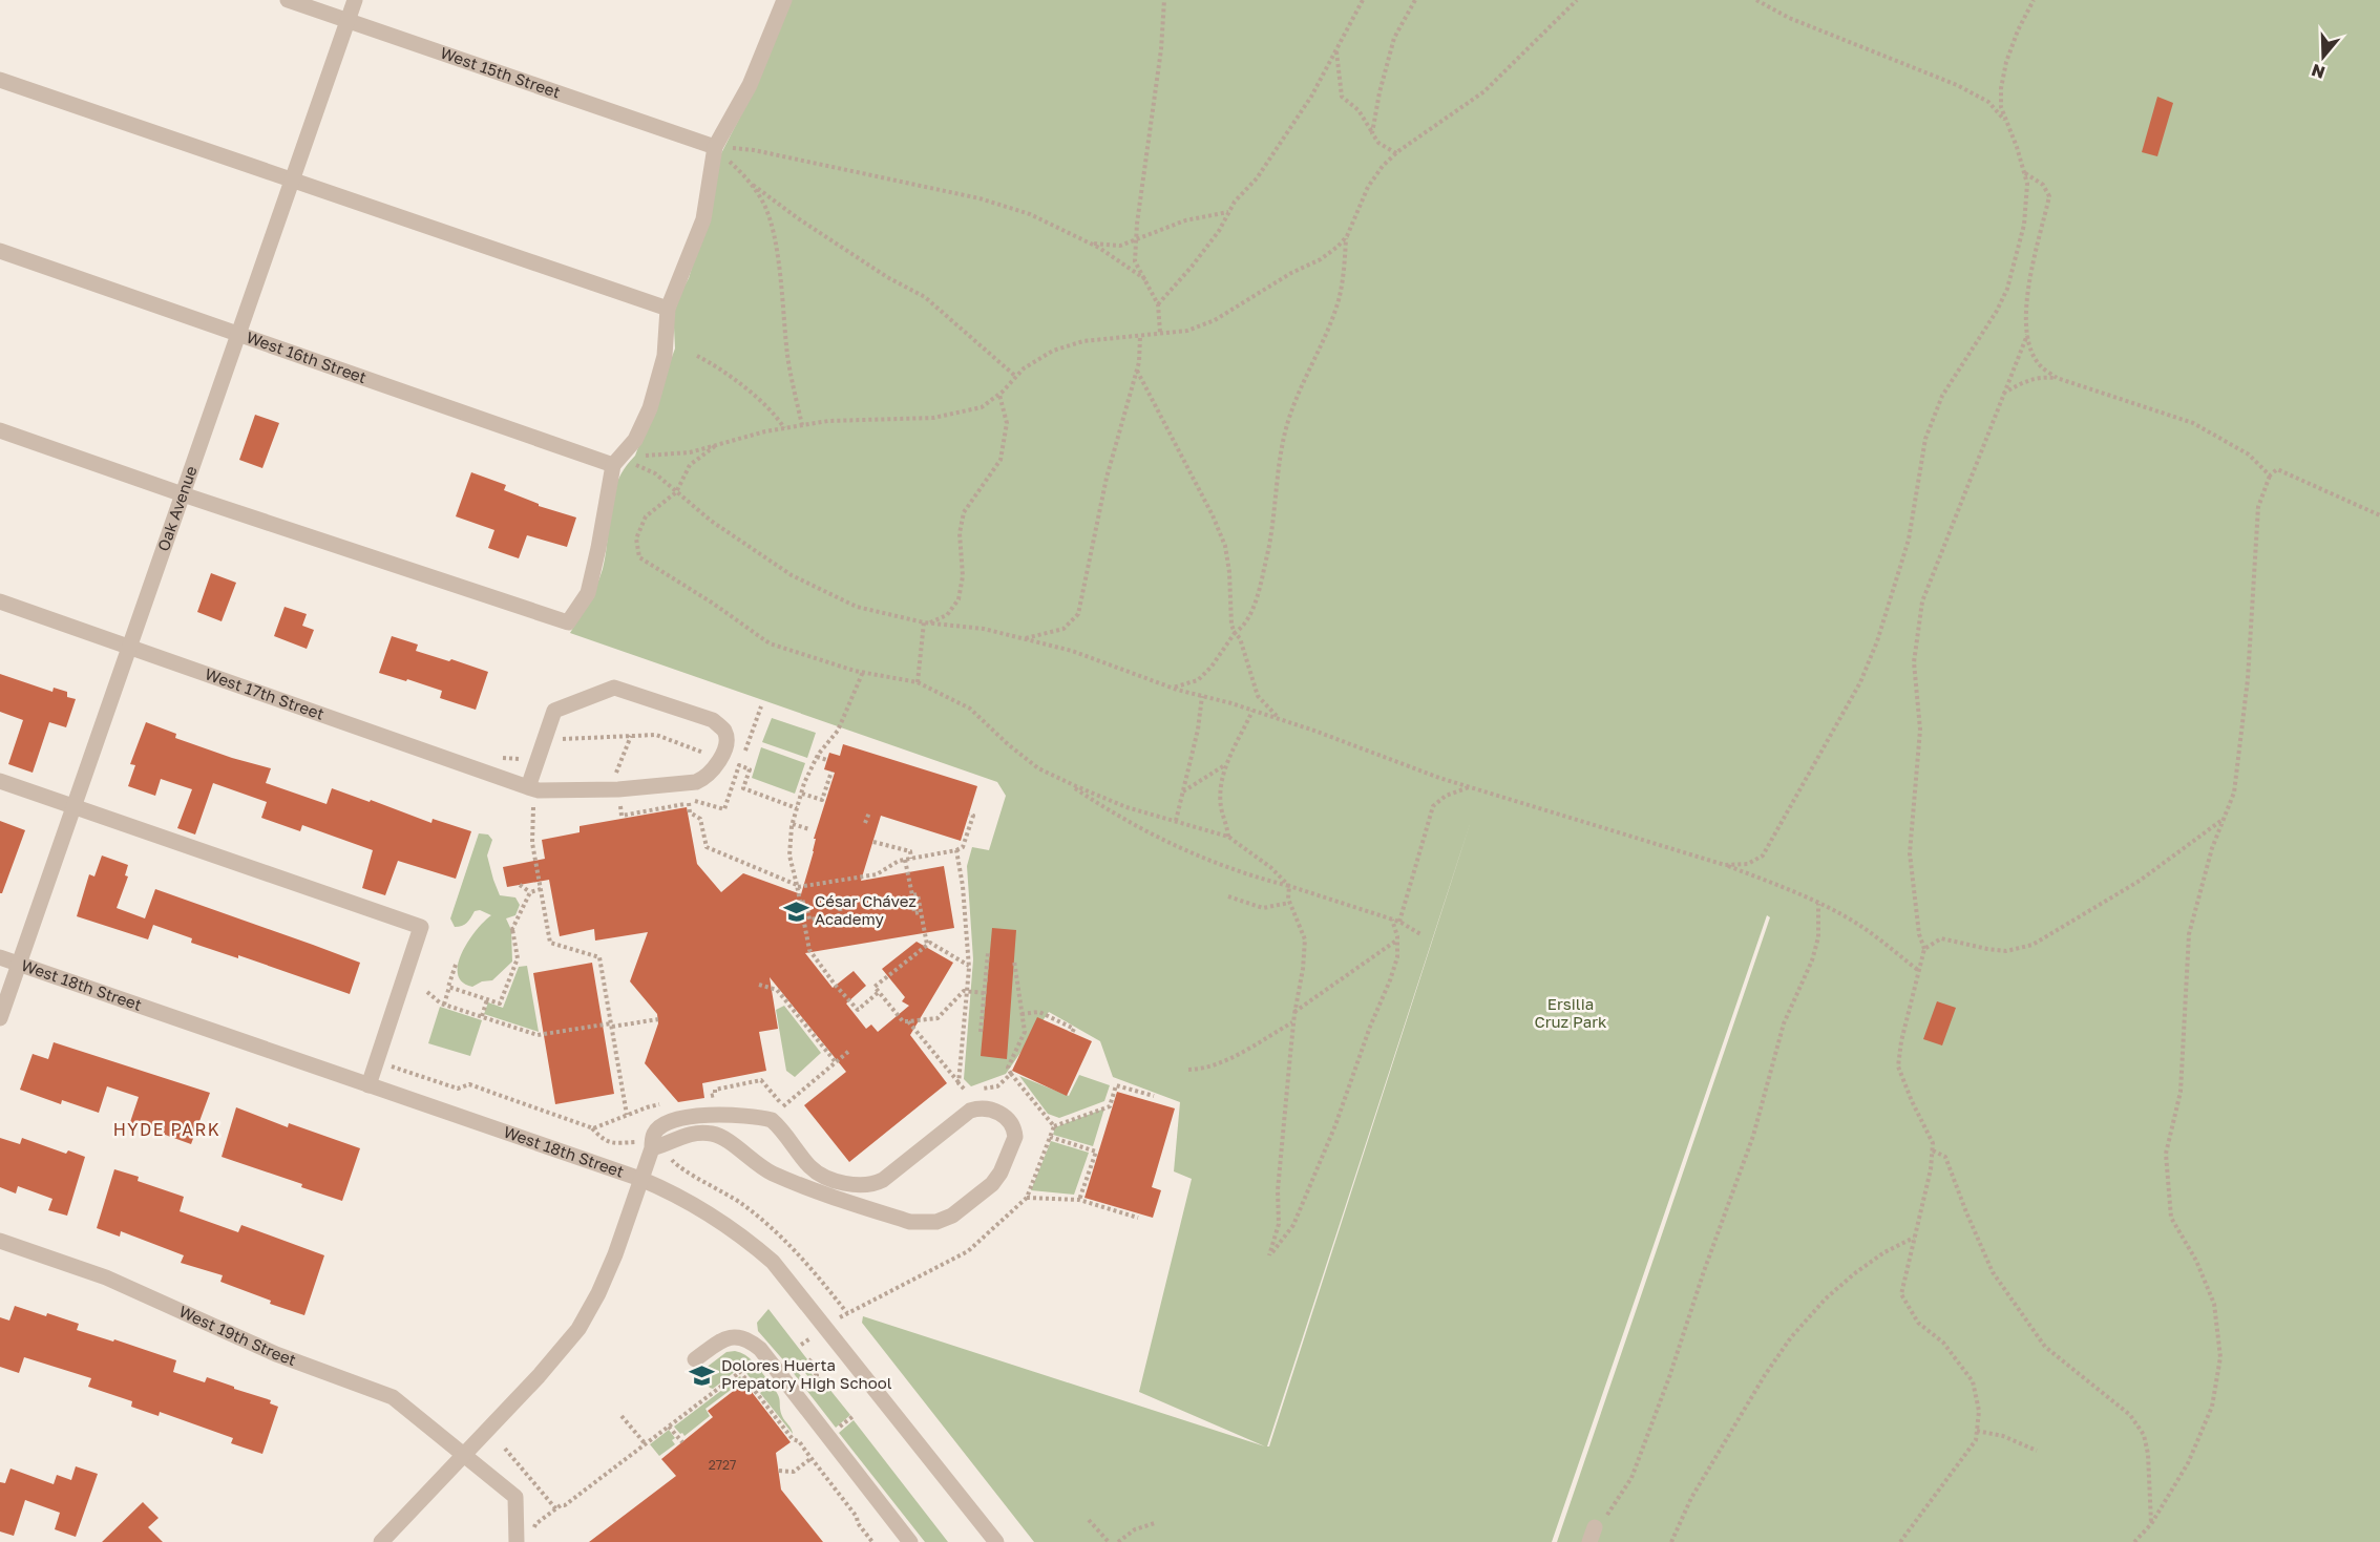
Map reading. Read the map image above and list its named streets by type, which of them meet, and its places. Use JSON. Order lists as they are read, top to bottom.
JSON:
{
  "streets": {
    "street": [
      "West 15th Street",
      "West 16th Street",
      "Oak Avenue",
      "West 17th Street",
      "West 18th Street",
      "West 19th Street"
    ]
  },
  "crossings": [
    ["West 15th Street", "Oak Avenue"],
    ["West 16th Street", "Oak Avenue"],
    ["Oak Avenue", "West 17th Street"],
    ["Oak Avenue", "West 18th Street"]
  ],
  "districts": ["HYDE PARK"],
  "parks": ["Ersilia Cruz Park"],
  "places": {
    "school or university": ["César Chávez Academy", "Dolores Huerta Prepatory High School"]
  },
  "house_numbers": ["2727"],
  "north": "bottom"
}
